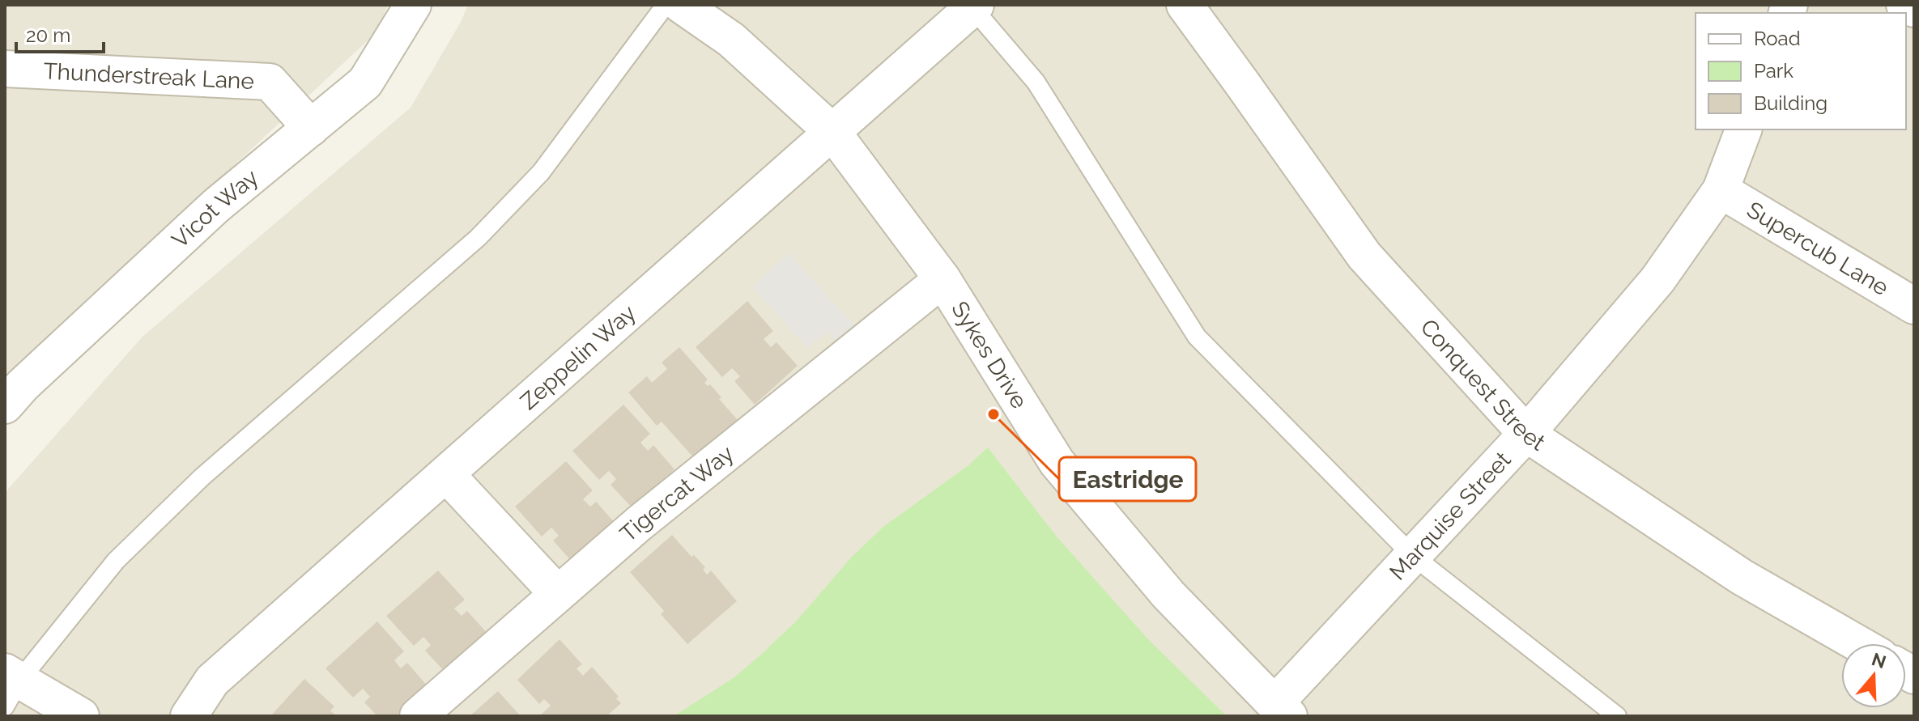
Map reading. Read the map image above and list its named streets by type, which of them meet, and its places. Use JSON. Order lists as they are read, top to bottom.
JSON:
{
  "streets": {
    "street": [
      "Thunderstreak Lane",
      "Vicot Way",
      "Supercub Lane",
      "Sykes Drive",
      "Zeppelin Way",
      "Conquest Street",
      "Tigercat Way",
      "Marquise Street"
    ]
  },
  "crossings": [
    ["Thunderstreak Lane", "Vicot Way"],
    ["Supercub Lane", "Marquise Street"],
    ["Sykes Drive", "Zeppelin Way"],
    ["Sykes Drive", "Tigercat Way"],
    ["Sykes Drive", "Marquise Street"],
    ["Conquest Street", "Marquise Street"]
  ],
  "places": ["Eastridge"],
  "legend": ["Road", "Park", "Building"],
  "scale_bar": "20 m",
  "north": "top"
}
